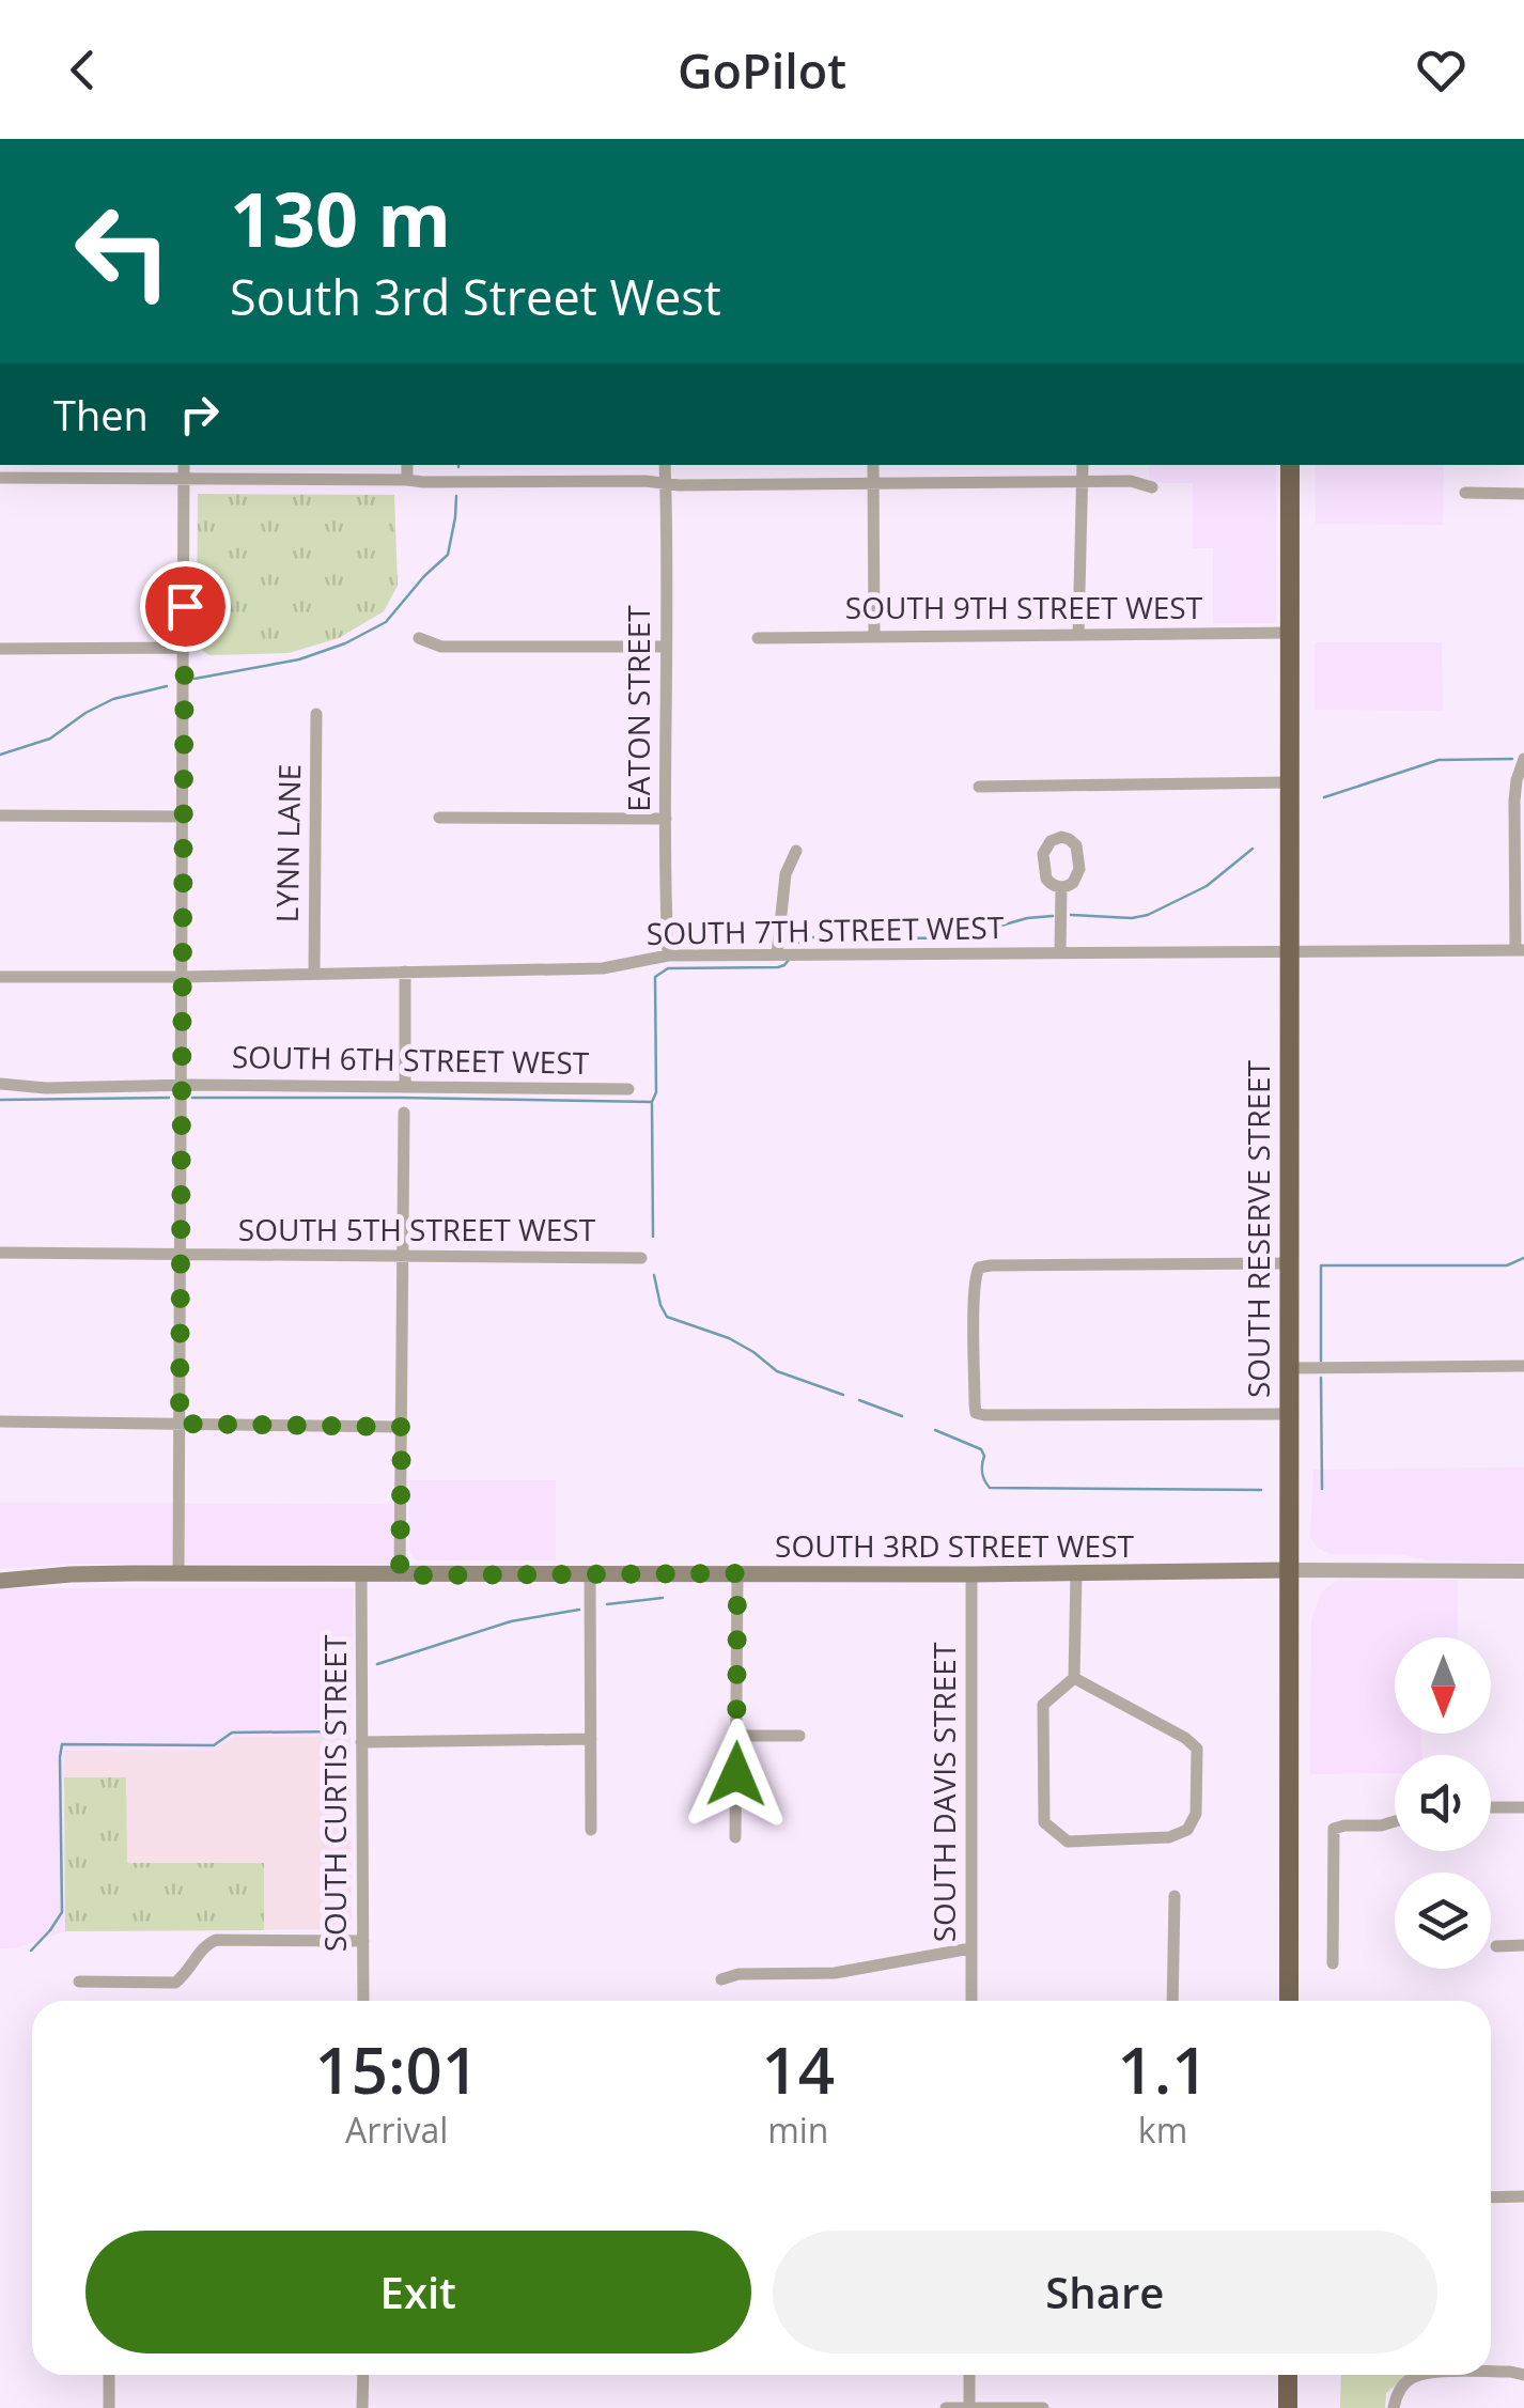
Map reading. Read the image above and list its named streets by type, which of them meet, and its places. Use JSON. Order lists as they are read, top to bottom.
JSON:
{
  "streets": {
    "highway": ["SOUTH RESERVE STREET"],
    "main road": ["SOUTH 3RD STREET WEST"],
    "street": [
      "SOUTH 9TH STREET WEST",
      "EATON STREET",
      "LYNN LANE",
      "SOUTH 7TH STREET WEST",
      "SOUTH 6TH STREET WEST",
      "SOUTH 5TH STREET WEST",
      "SOUTH DAVIS STREET",
      "SOUTH CURTIS STREET"
    ]
  },
  "crossings": [
    ["SOUTH 9TH STREET WEST", "SOUTH RESERVE STREET"],
    ["EATON STREET", "SOUTH 7TH STREET WEST"],
    ["LYNN LANE", "SOUTH 7TH STREET WEST"],
    ["SOUTH 7TH STREET WEST", "SOUTH RESERVE STREET"],
    ["SOUTH RESERVE STREET", "SOUTH 3RD STREET WEST"],
    ["SOUTH 3RD STREET WEST", "SOUTH DAVIS STREET"],
    ["SOUTH 3RD STREET WEST", "SOUTH CURTIS STREET"]
  ],
  "north": "bottom",
  "page": {
    "header": "GoPilot",
    "turn": ["130 m", "South 3rd Street West"],
    "then": "Then",
    "eta": [
      "15:01",
      "Arrival",
      "14",
      "min",
      "1.1",
      "km"
    ],
    "buttons": ["Exit", "Share"]
  }
}
